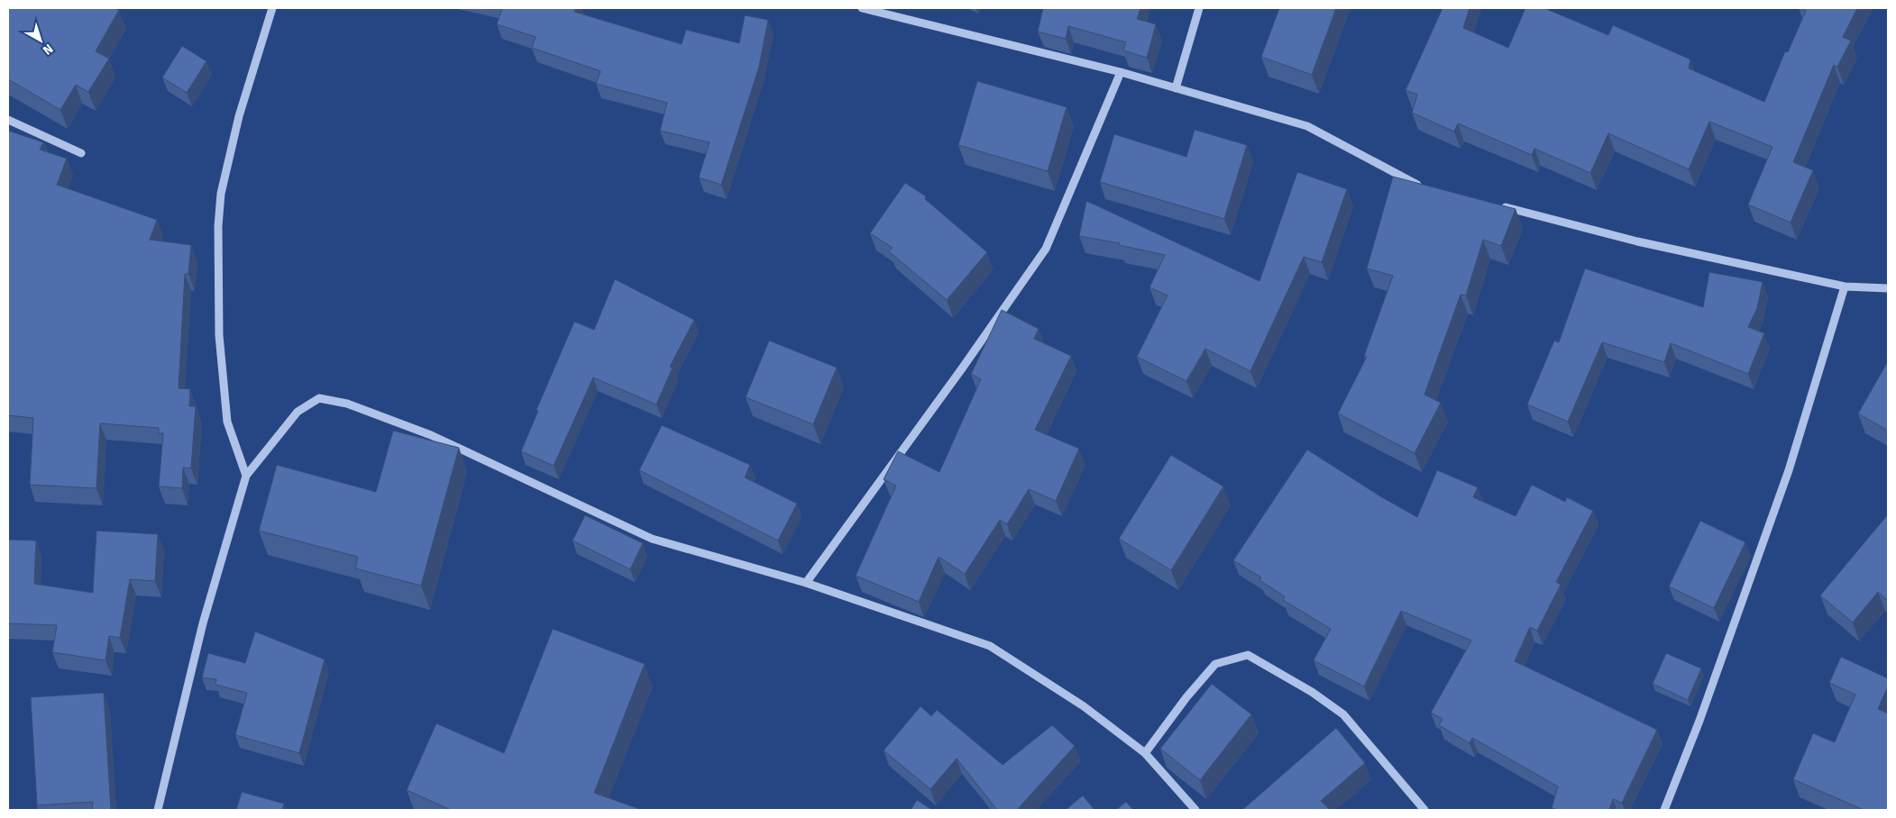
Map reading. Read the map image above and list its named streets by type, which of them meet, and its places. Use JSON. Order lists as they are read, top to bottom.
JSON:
{
  "north": "bottom right"
}
